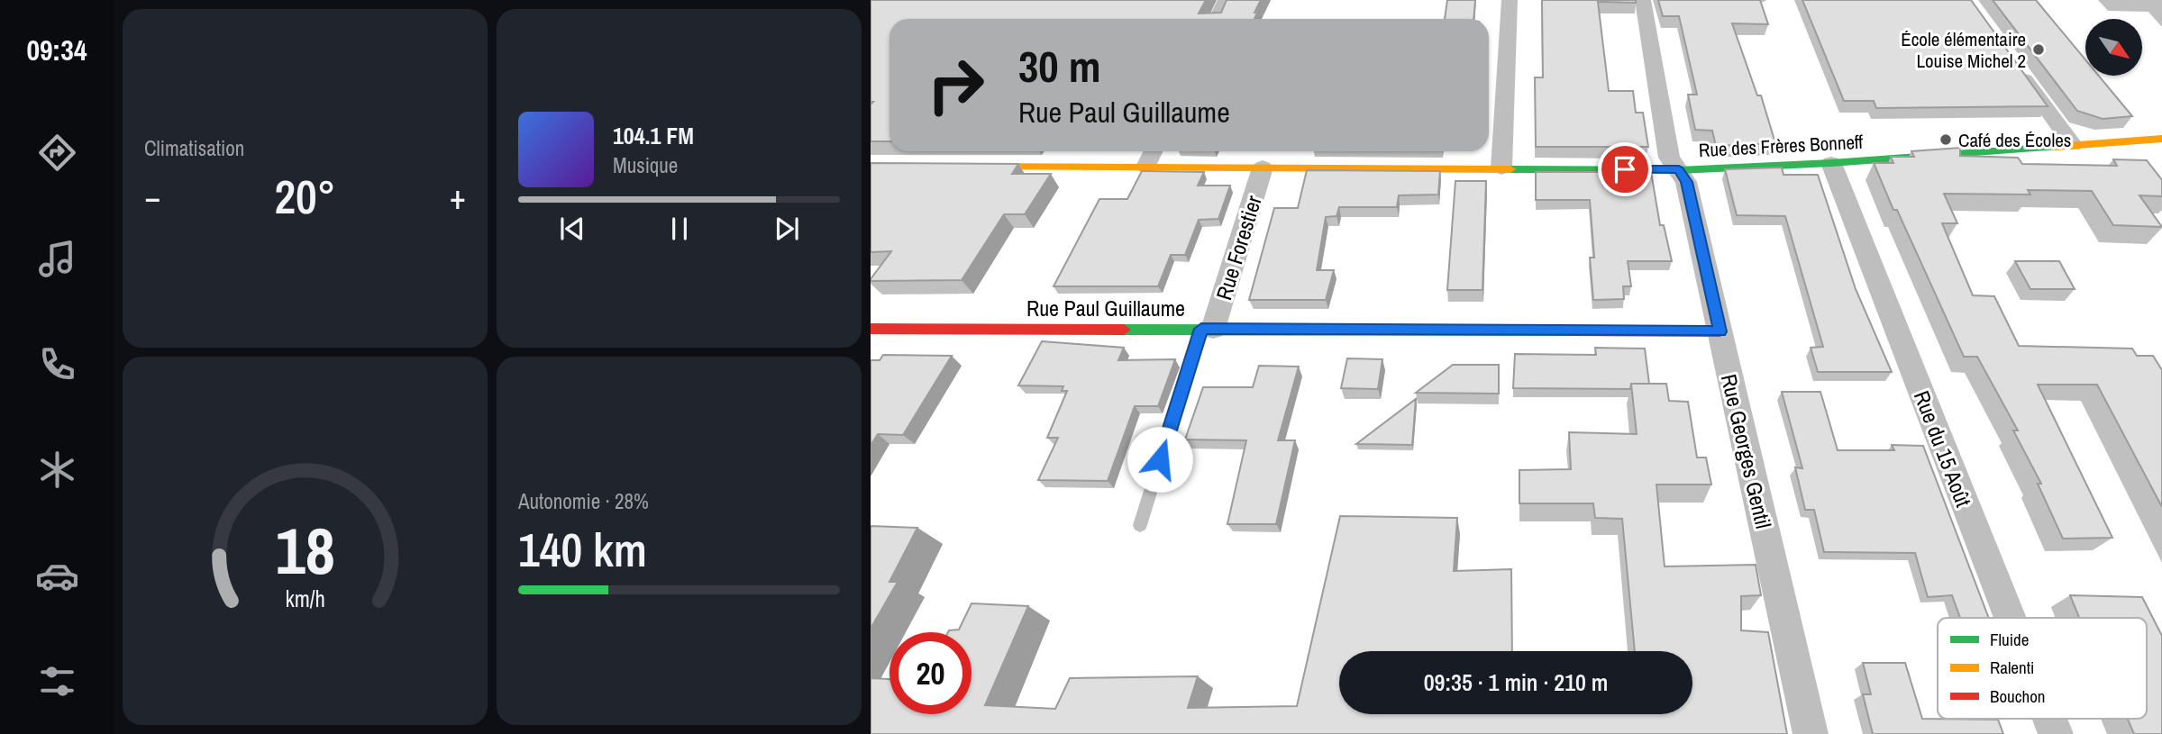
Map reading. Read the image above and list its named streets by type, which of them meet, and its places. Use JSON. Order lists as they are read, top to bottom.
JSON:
{
  "streets": {
    "street": [
      "Rue des Frères Bonneff",
      "Rue Forestier",
      "Rue Paul Guillaume",
      "Rue du 15 Août",
      "Rue Georges Gentil"
    ]
  },
  "crossings": [
    ["Rue des Frères Bonneff", "Rue Forestier"],
    ["Rue des Frères Bonneff", "Rue du 15 Août"],
    ["Rue des Frères Bonneff", "Rue Georges Gentil"],
    ["Rue Forestier", "Rue Paul Guillaume"],
    ["Rue Paul Guillaume", "Rue Georges Gentil"]
  ],
  "places": ["École élémentaire Louise Michel 2", "Café des Écoles"],
  "legend": ["Fluide", "Ralenti", "Bouchon"],
  "north": "bottom right",
  "page": {
    "tabs": "09:34",
    "tile": [
      "Climatisation",
      ["Autonomie · 28%", "140 km"]
    ],
    "turn": ["30 m", "Rue Paul Guillaume"],
    "song": ["104.1 FM", "Musique"],
    "heat": ["−", "20°", "+"],
    "limit": "20",
    "trip": "09:35 · 1 min · 210 m",
    "gauge": ["18", "km/h"]
  }
}
